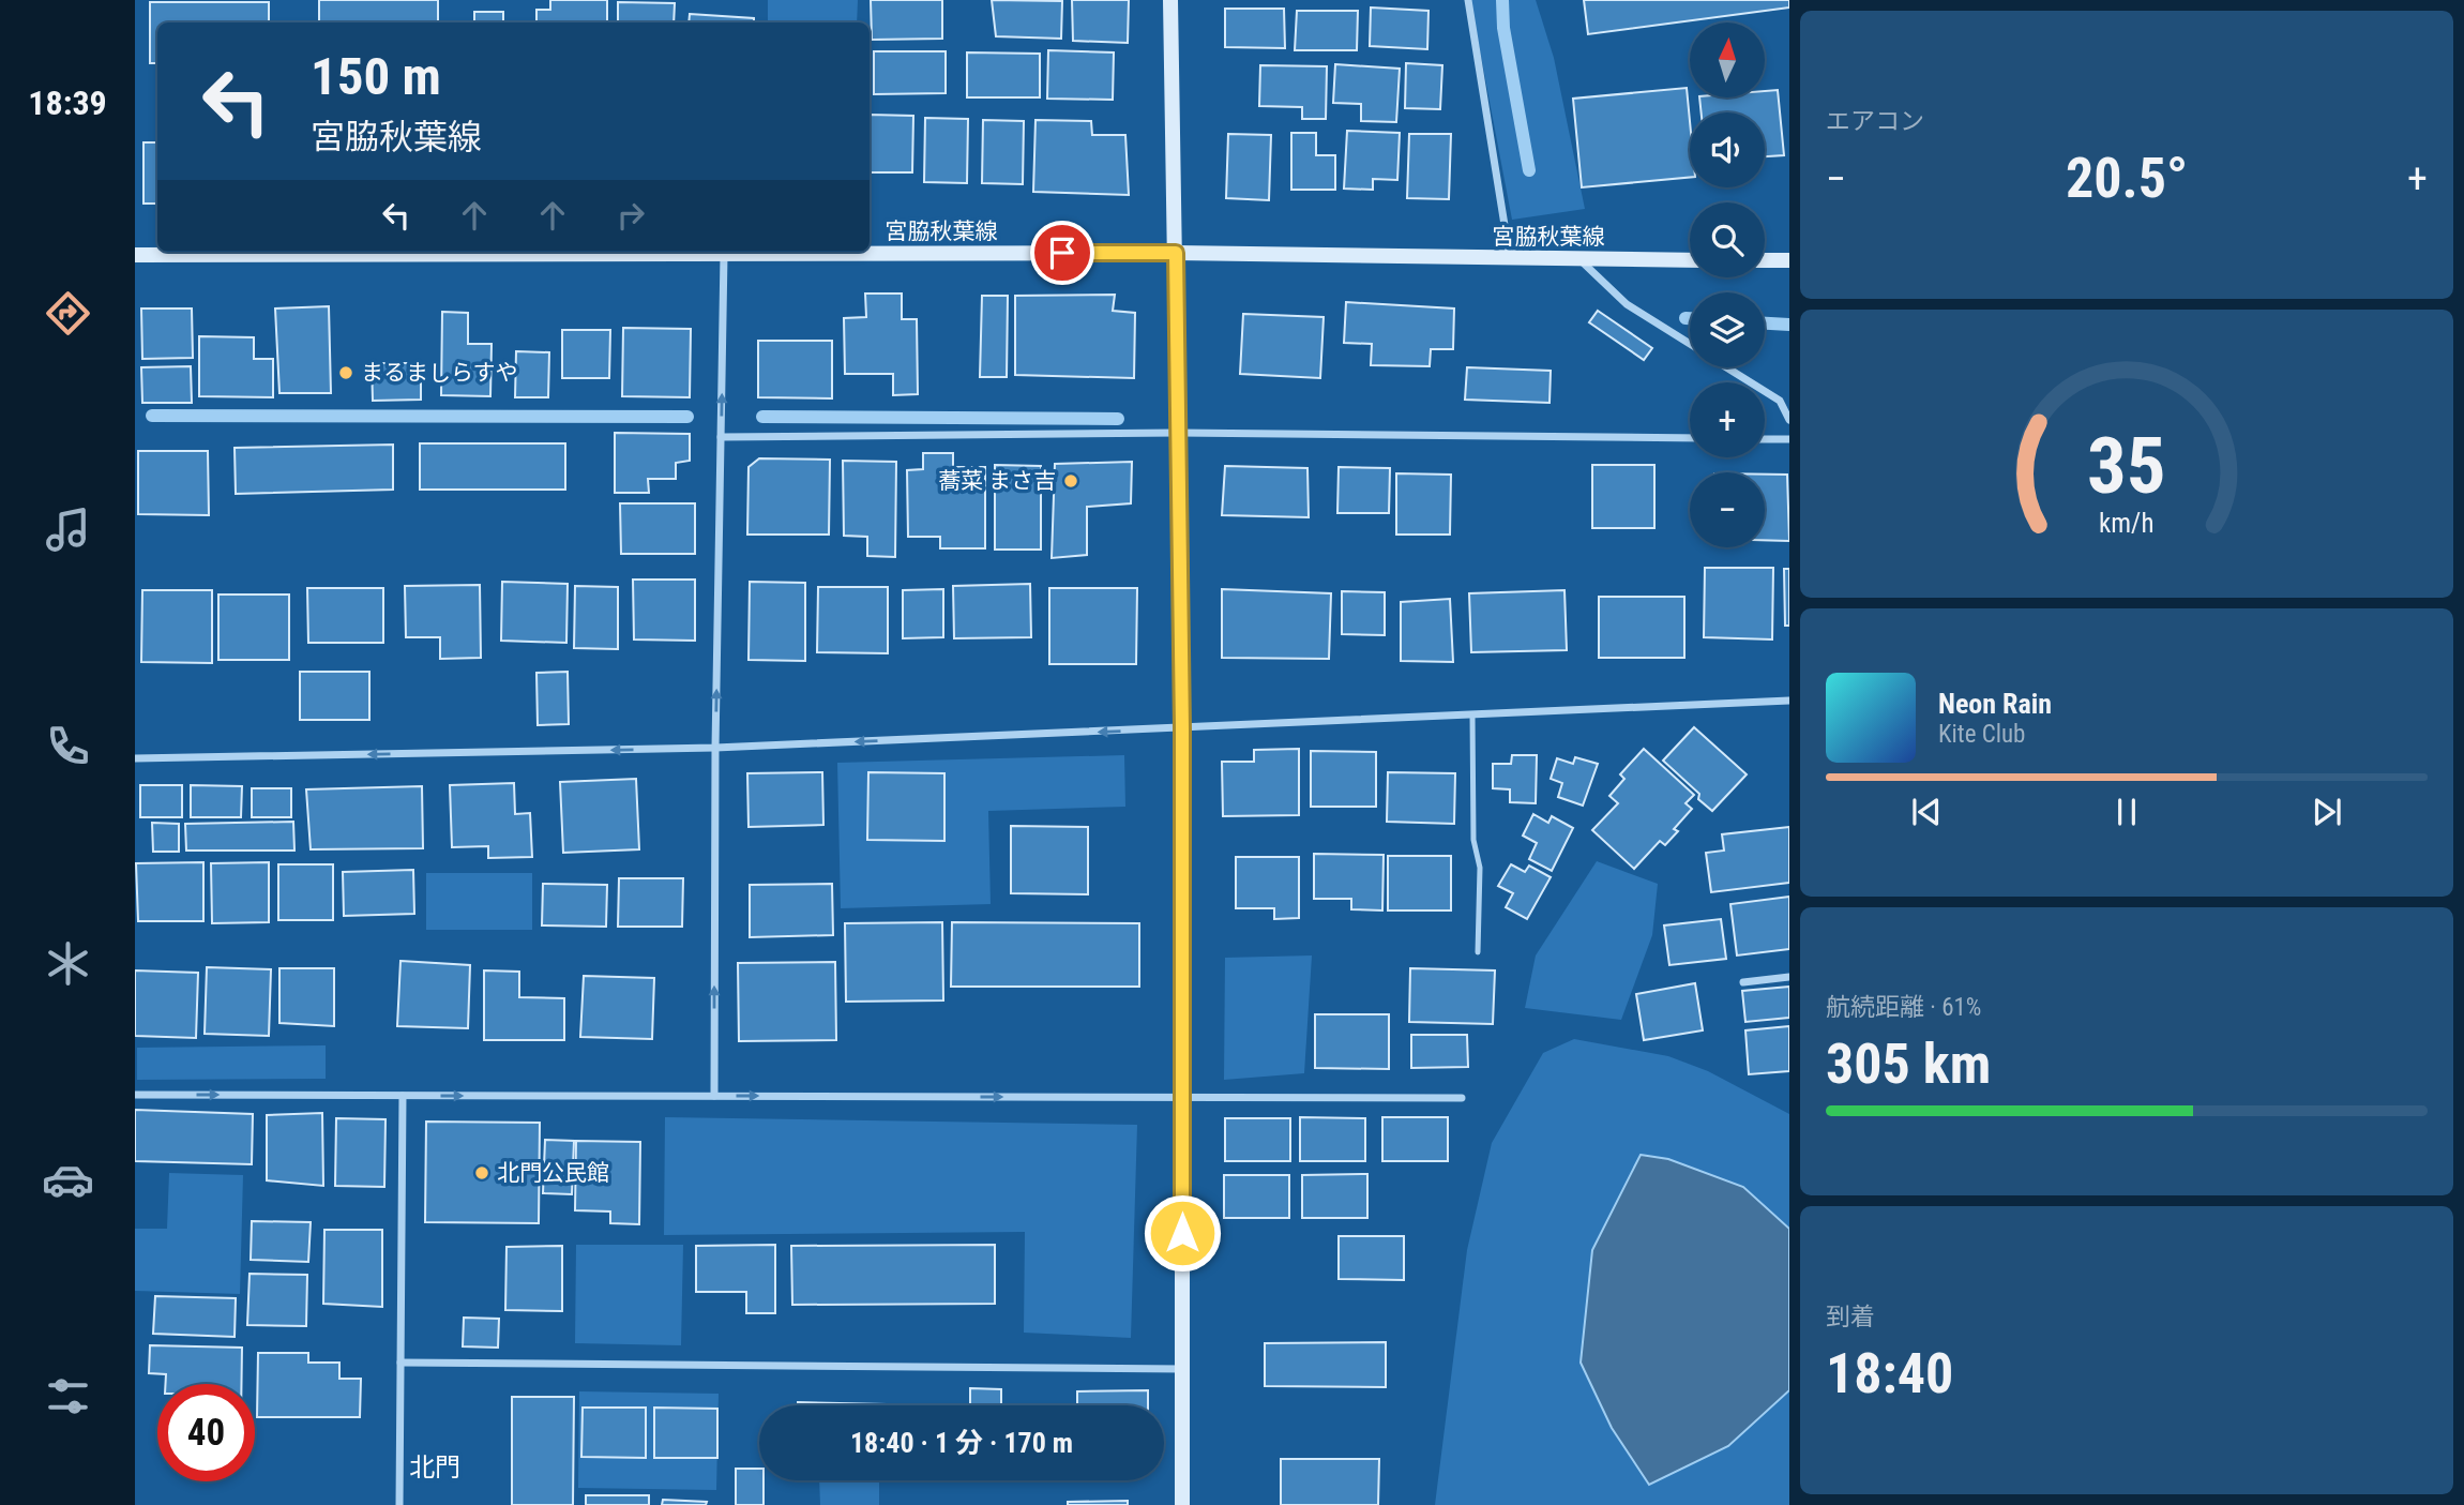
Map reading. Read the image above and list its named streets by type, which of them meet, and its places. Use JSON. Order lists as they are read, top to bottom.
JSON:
{
  "streets": {
    "street": ["宮脇秋葉線"]
  },
  "districts": ["北門"],
  "places": ["まるましらすや", "蕎菜 まさ吉", "北門公民館"],
  "north": "top",
  "page": {
    "tabs": "18:39",
    "tile": [
      "エアコン",
      ["航続距離 · 61%", "305 km"],
      ["到着", "18:40"]
    ],
    "map_buttons": ["+", "−"],
    "turn": ["150 m", "宮脇秋葉線"],
    "heat": ["−", "20.5°", "+"],
    "song": ["Neon Rain", "Kite Club"],
    "limit": "40",
    "trip": "18:40 · 1 分 · 170 m",
    "gauge": ["35", "km/h"]
  }
}
